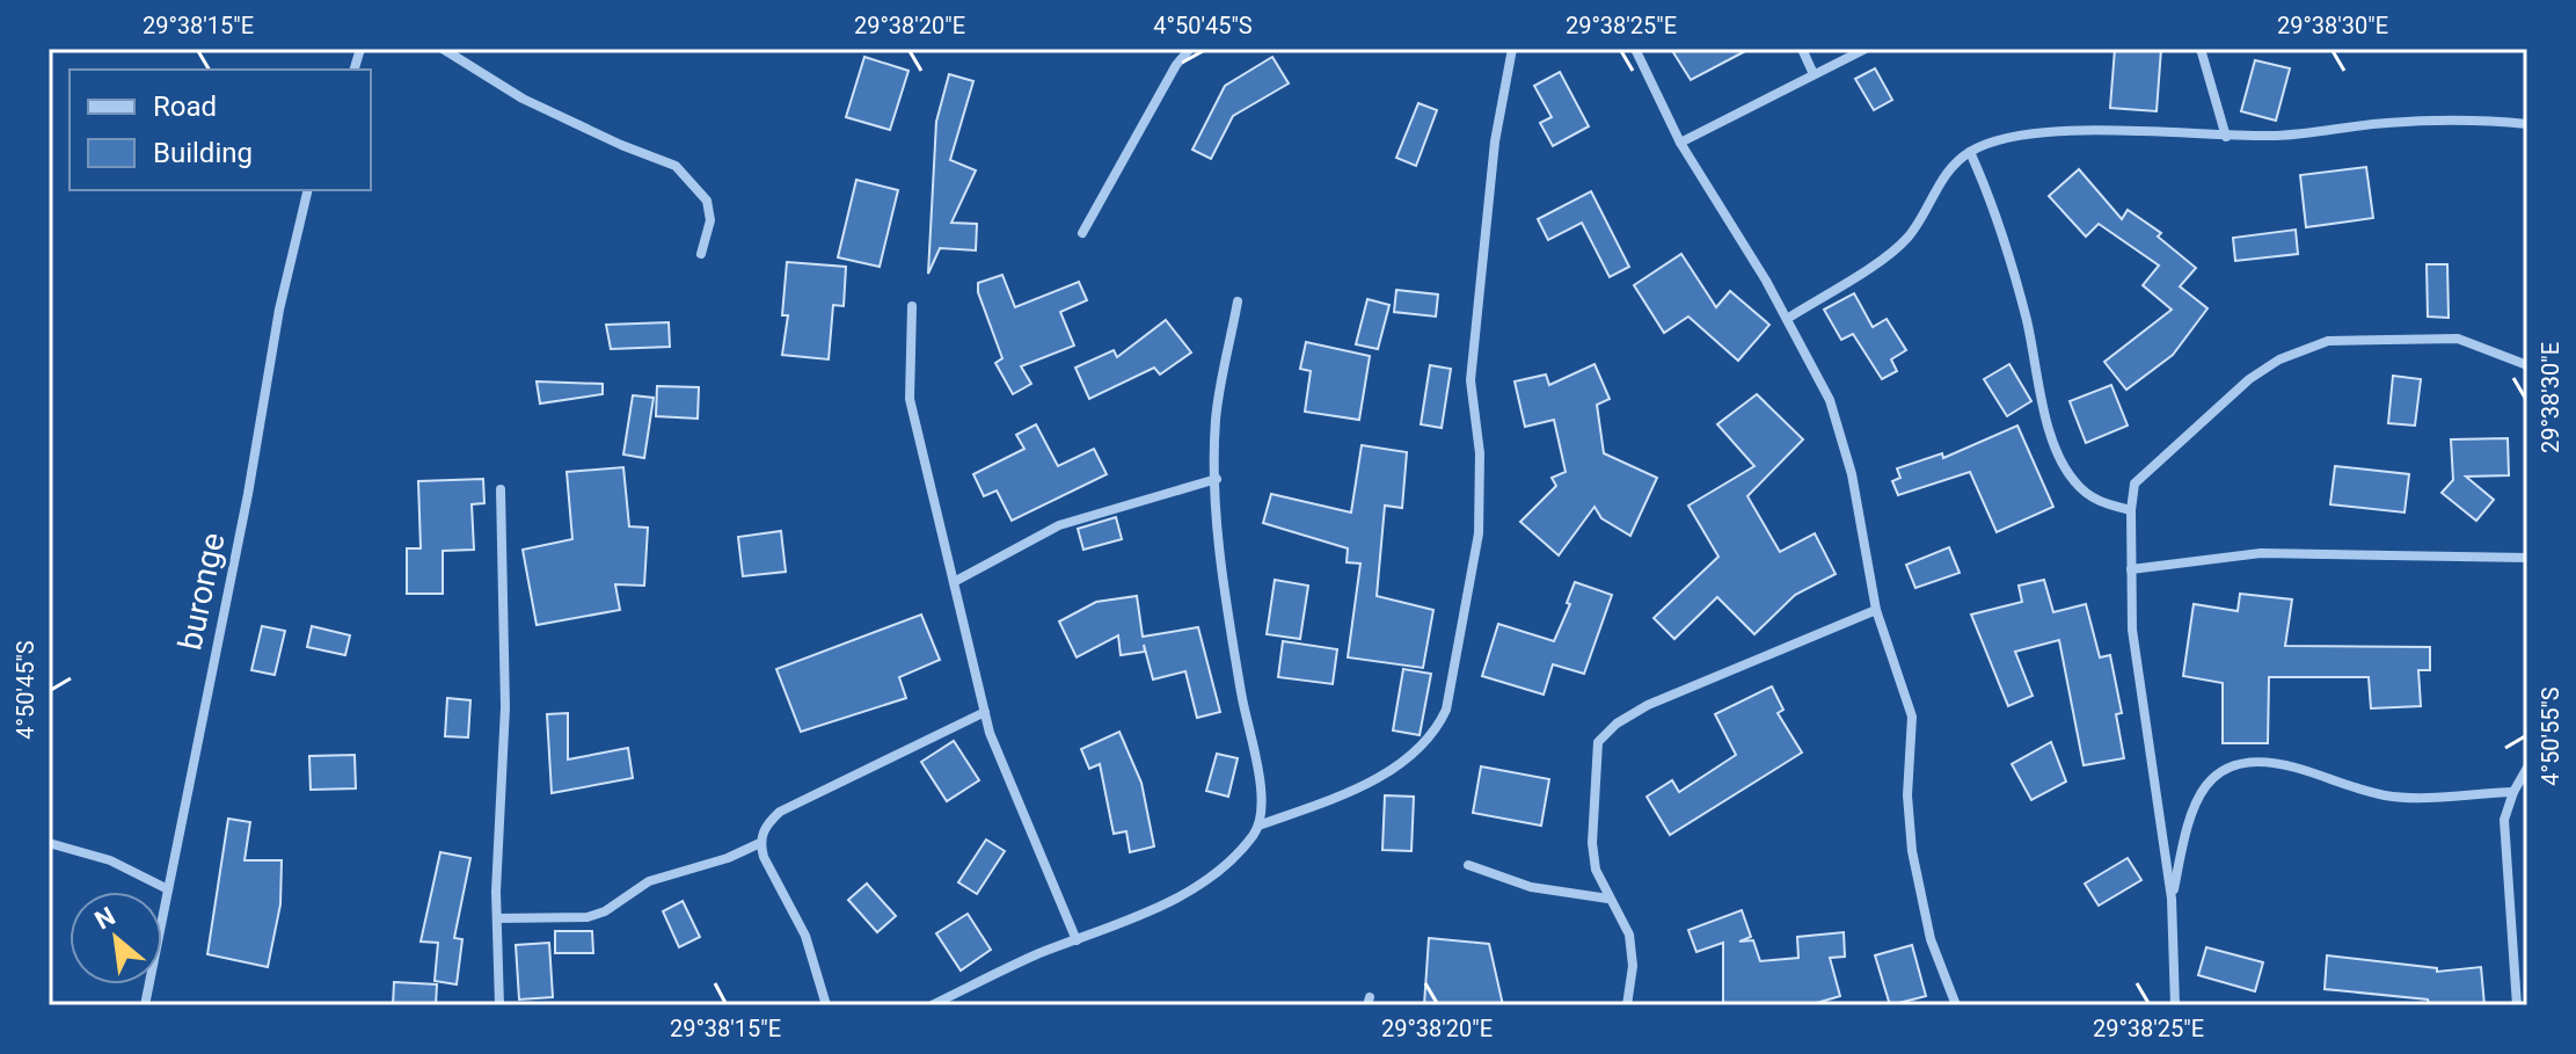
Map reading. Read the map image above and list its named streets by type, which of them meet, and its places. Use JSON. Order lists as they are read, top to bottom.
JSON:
{
  "streets": {
    "street": ["buronge"]
  },
  "legend": ["Road", "Building"],
  "north": "top left",
  "coordinates": [
    "29°38'15\"E",
    "29°38'20\"E",
    "4°50'45\"S",
    "29°38'25\"E",
    "29°38'30\"E",
    "4°50'55\"S"
  ]
}
